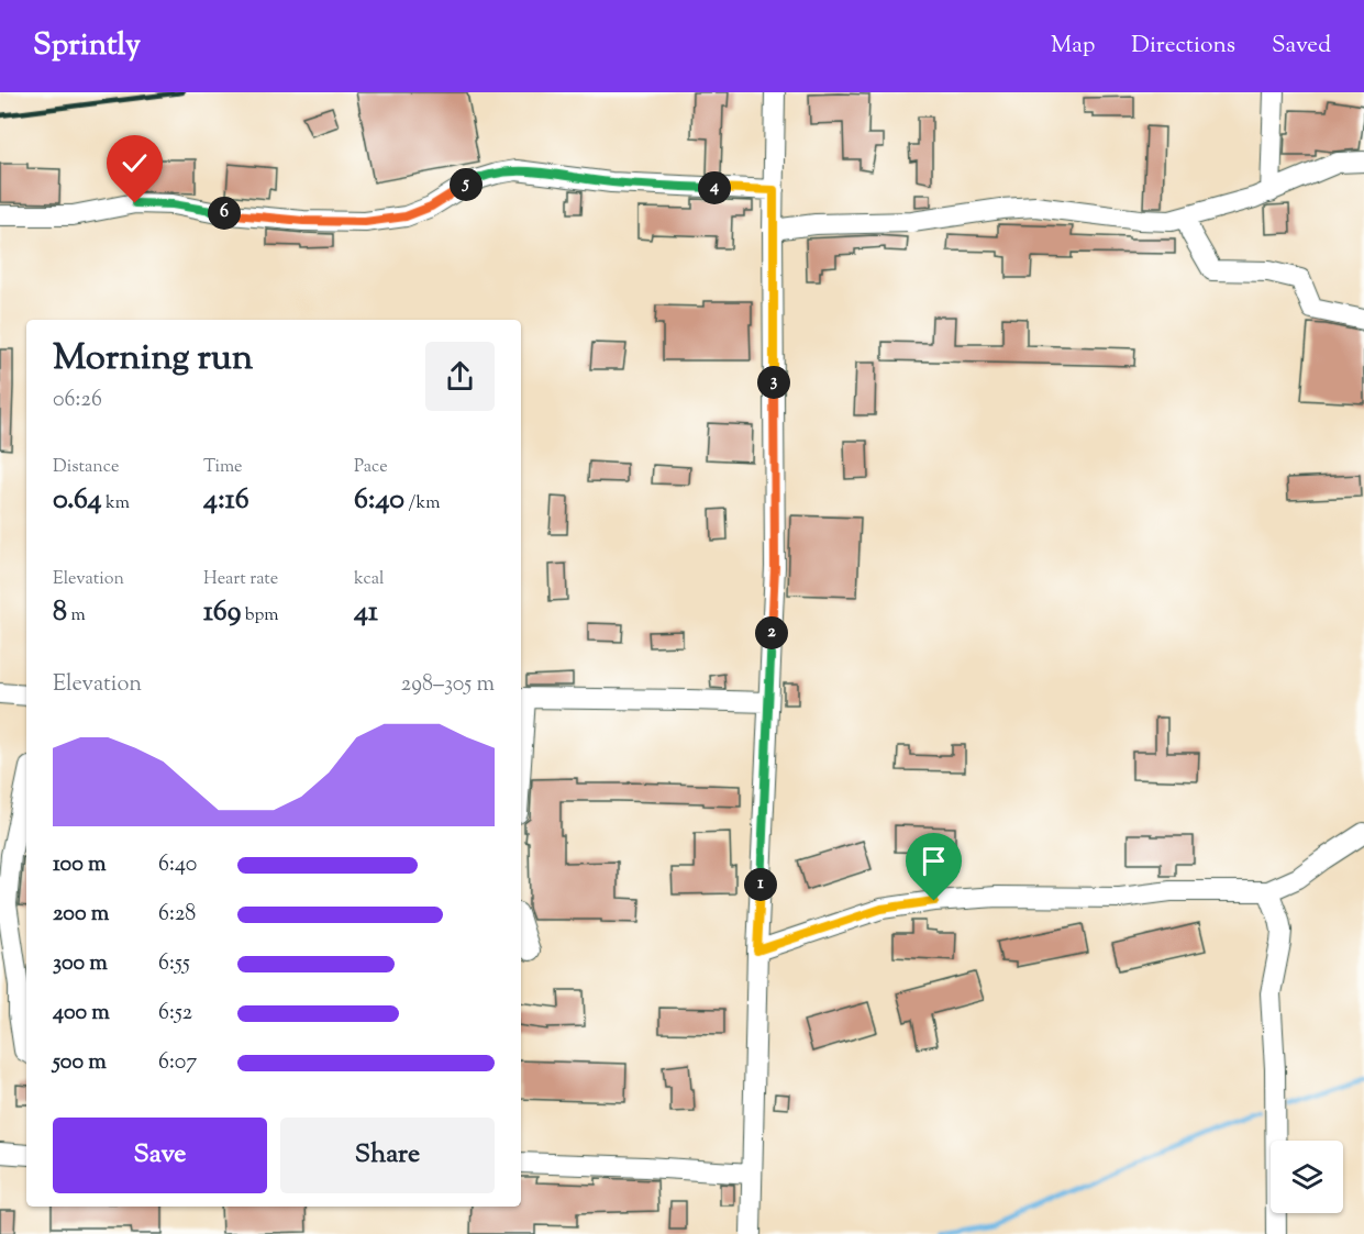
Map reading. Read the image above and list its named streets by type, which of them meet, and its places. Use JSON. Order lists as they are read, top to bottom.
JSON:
{
  "page": {
    "header": "Sprintly",
    "nav": ["Map", "Directions", "Saved"],
    "pins": [
      "5",
      "4",
      "6",
      "3",
      "2",
      "1"
    ],
    "heading": ["Morning run", "06:26"],
    "stats": [
      ["Distance", "0.64 km"],
      ["Time", "4:16"],
      ["Pace", "6:40 /km"],
      ["Elevation", "8 m"],
      ["Heart rate", "169 bpm"],
      ["kcal", "41"]
    ],
    "chart": ["Elevation", "298–305 m"],
    "list": [
      {
        "name": "100 m",
        "note": "6:40"
      },
      {
        "name": "200 m",
        "note": "6:28"
      },
      {
        "name": "300 m",
        "note": "6:55"
      },
      {
        "name": "400 m",
        "note": "6:52"
      },
      {
        "name": "500 m",
        "note": "6:07"
      }
    ],
    "buttons": ["Save", "Share"]
  }
}
